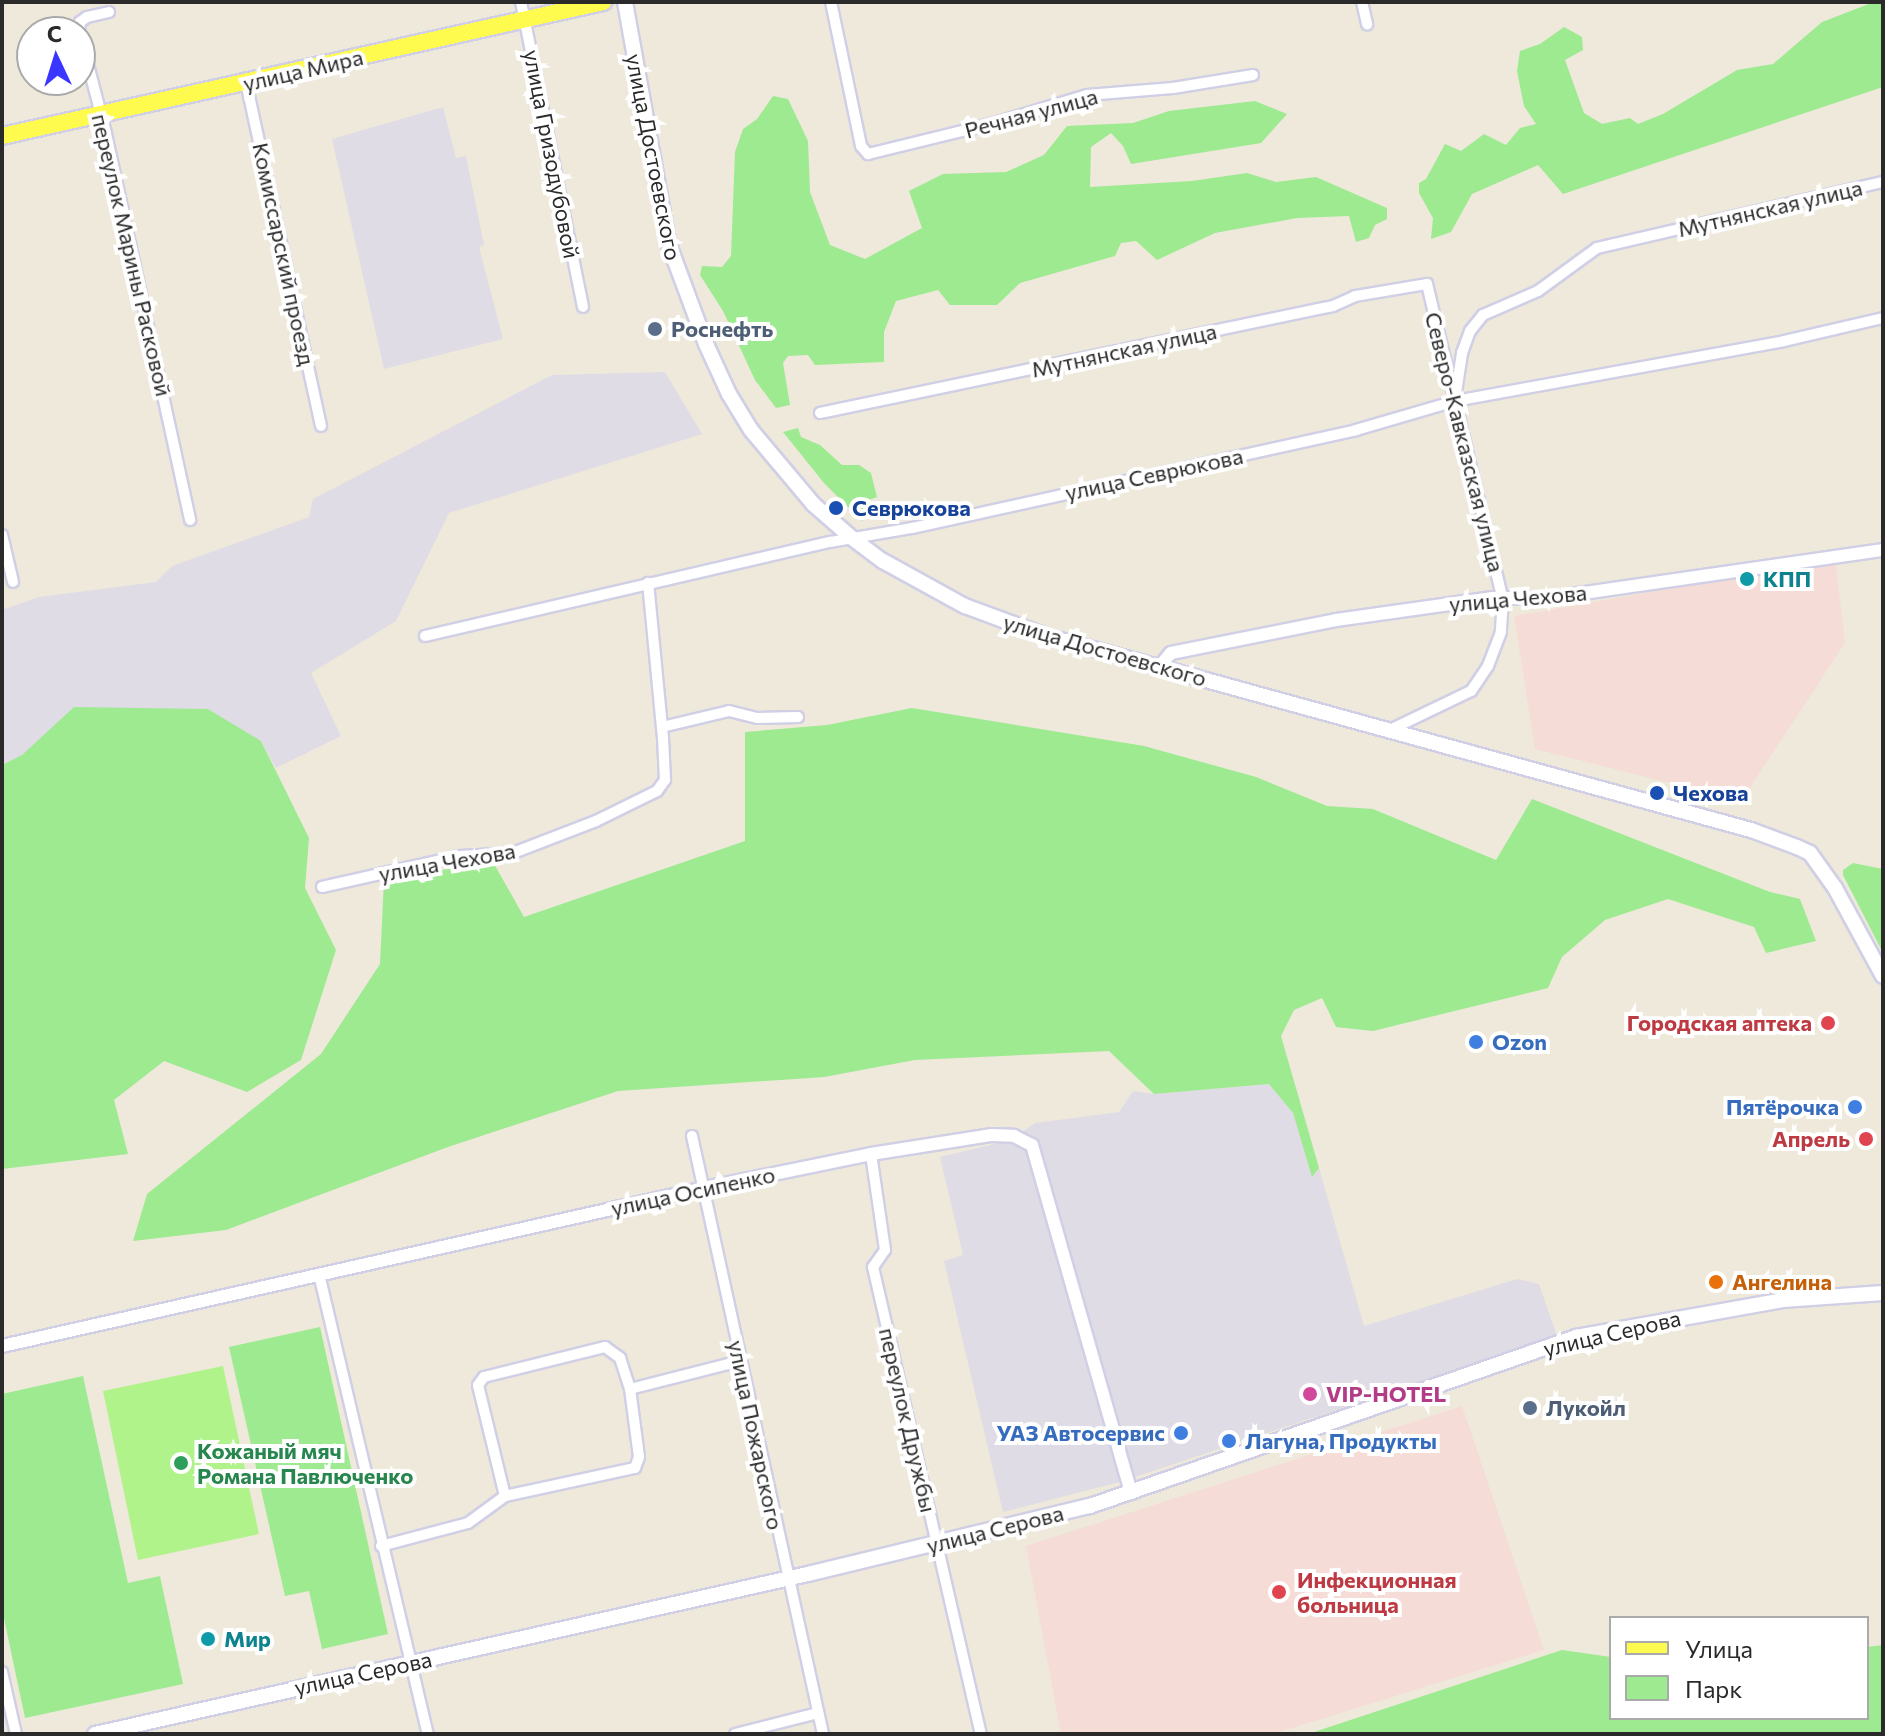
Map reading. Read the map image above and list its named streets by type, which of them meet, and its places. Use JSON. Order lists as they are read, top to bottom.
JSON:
{
  "streets": {
    "main road": ["улица Мира", "улица Достоевского", "улица Серова"],
    "street": [
      "Речная улица",
      "улица Гризодубовой",
      "Мутнянская улица",
      "Комиссарский проезд",
      "переулок Марины Расковой",
      "Северо-Кавказская улица",
      "улица Севрюкова",
      "улица Чехова",
      "улица Осипенко",
      "переулок Дружбы",
      "улица Пожарского"
    ]
  },
  "crossings": [
    ["улица Мира", "улица Гризодубовой"],
    ["улица Мира", "Комиссарский проезд"],
    ["улица Мира", "переулок Марины Расковой"],
    ["улица Достоевского", "Северо-Кавказская улица"],
    ["улица Достоевского", "улица Севрюкова"],
    ["улица Достоевского", "улица Чехова"],
    ["Мутнянская улица", "Северо-Кавказская улица"],
    ["Мутнянская улица", "улица Севрюкова"],
    ["Северо-Кавказская улица", "улица Севрюкова"],
    ["Северо-Кавказская улица", "улица Чехова"],
    ["улица Осипенко", "улица Серова"],
    ["улица Осипенко", "переулок Дружбы"],
    ["улица Осипенко", "улица Пожарского"],
    ["улица Серова", "переулок Дружбы"],
    ["улица Серова", "улица Пожарского"]
  ],
  "places": [
    "Роснефть",
    "Севрюкова",
    "КПП",
    "Чехова",
    "Городская аптека",
    "Ozon",
    "Пятёрочка",
    "Апрель",
    "Ангелина",
    "VIP-HOTEL",
    "Лукойл",
    "УАЗ Автосервис",
    "Лагуна, Продукты",
    "Кожаный мяч Романа Павлюченко",
    "Инфекционная больница",
    "Мир"
  ],
  "legend": ["Улица", "Парк"],
  "north": "top"
}
